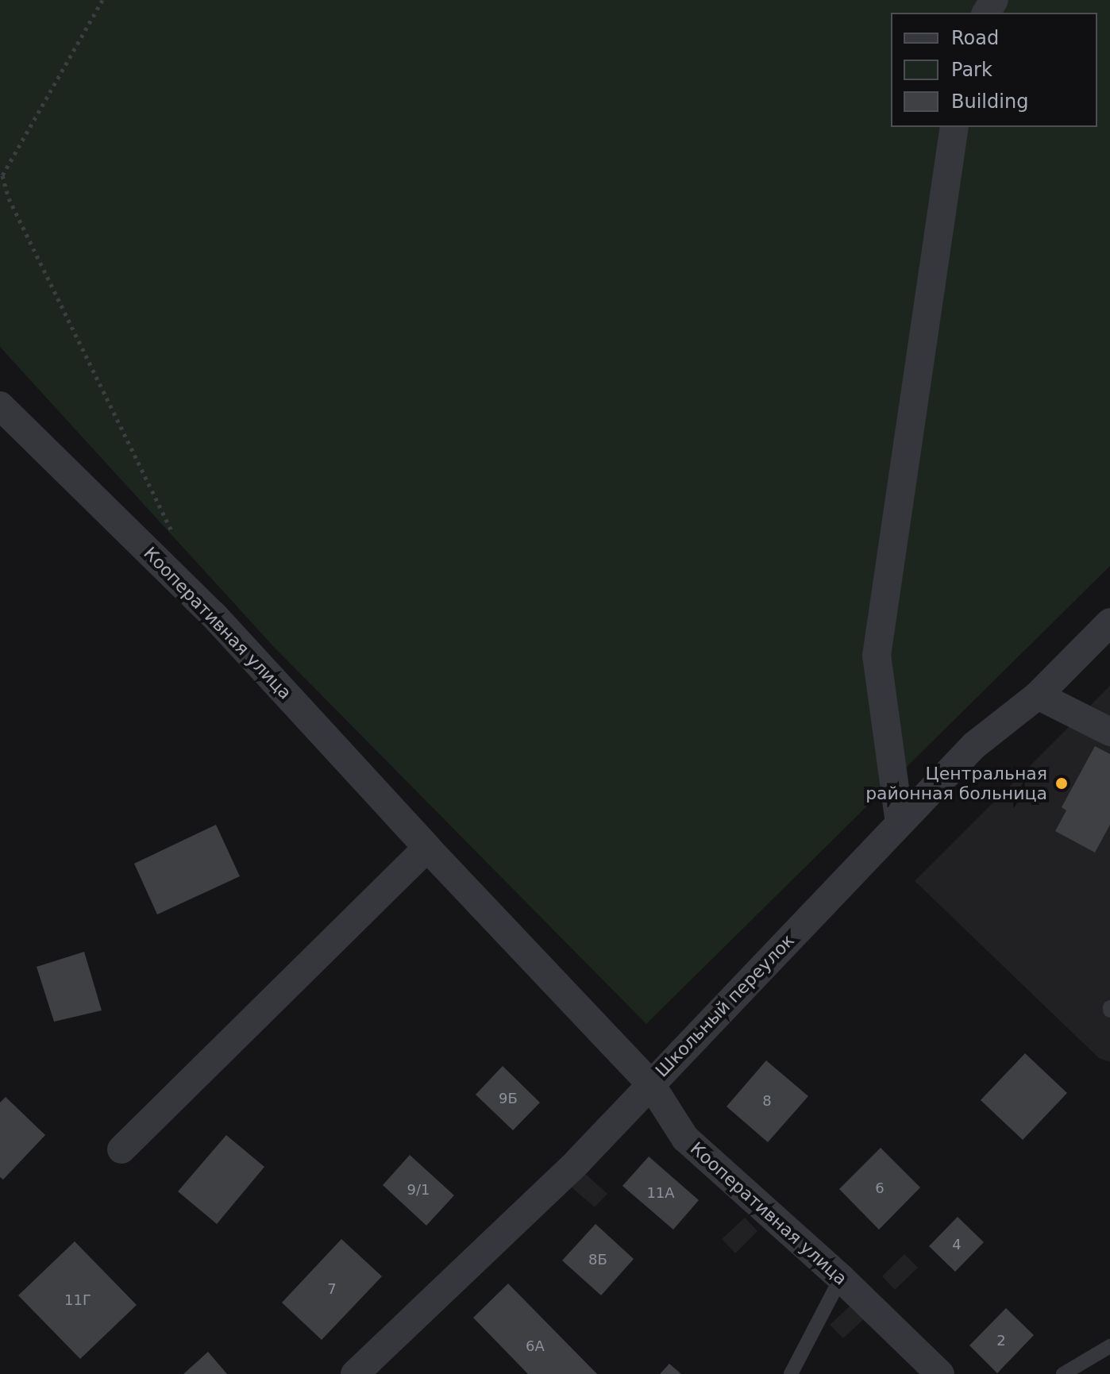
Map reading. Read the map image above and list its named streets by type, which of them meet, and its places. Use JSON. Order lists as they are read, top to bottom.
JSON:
{
  "streets": {
    "street": ["Кооперативная улица", "Школьный переулок"]
  },
  "crossings": [
    ["Кооперативная улица", "Школьный переулок"]
  ],
  "places": ["Центральная районная больница"],
  "house_numbers": [
    "9Б",
    "8",
    "6",
    "9/1",
    "11А",
    "4",
    "8Б",
    "7",
    "11Г",
    "2",
    "6А"
  ],
  "legend": ["Road", "Park", "Building"]
}
